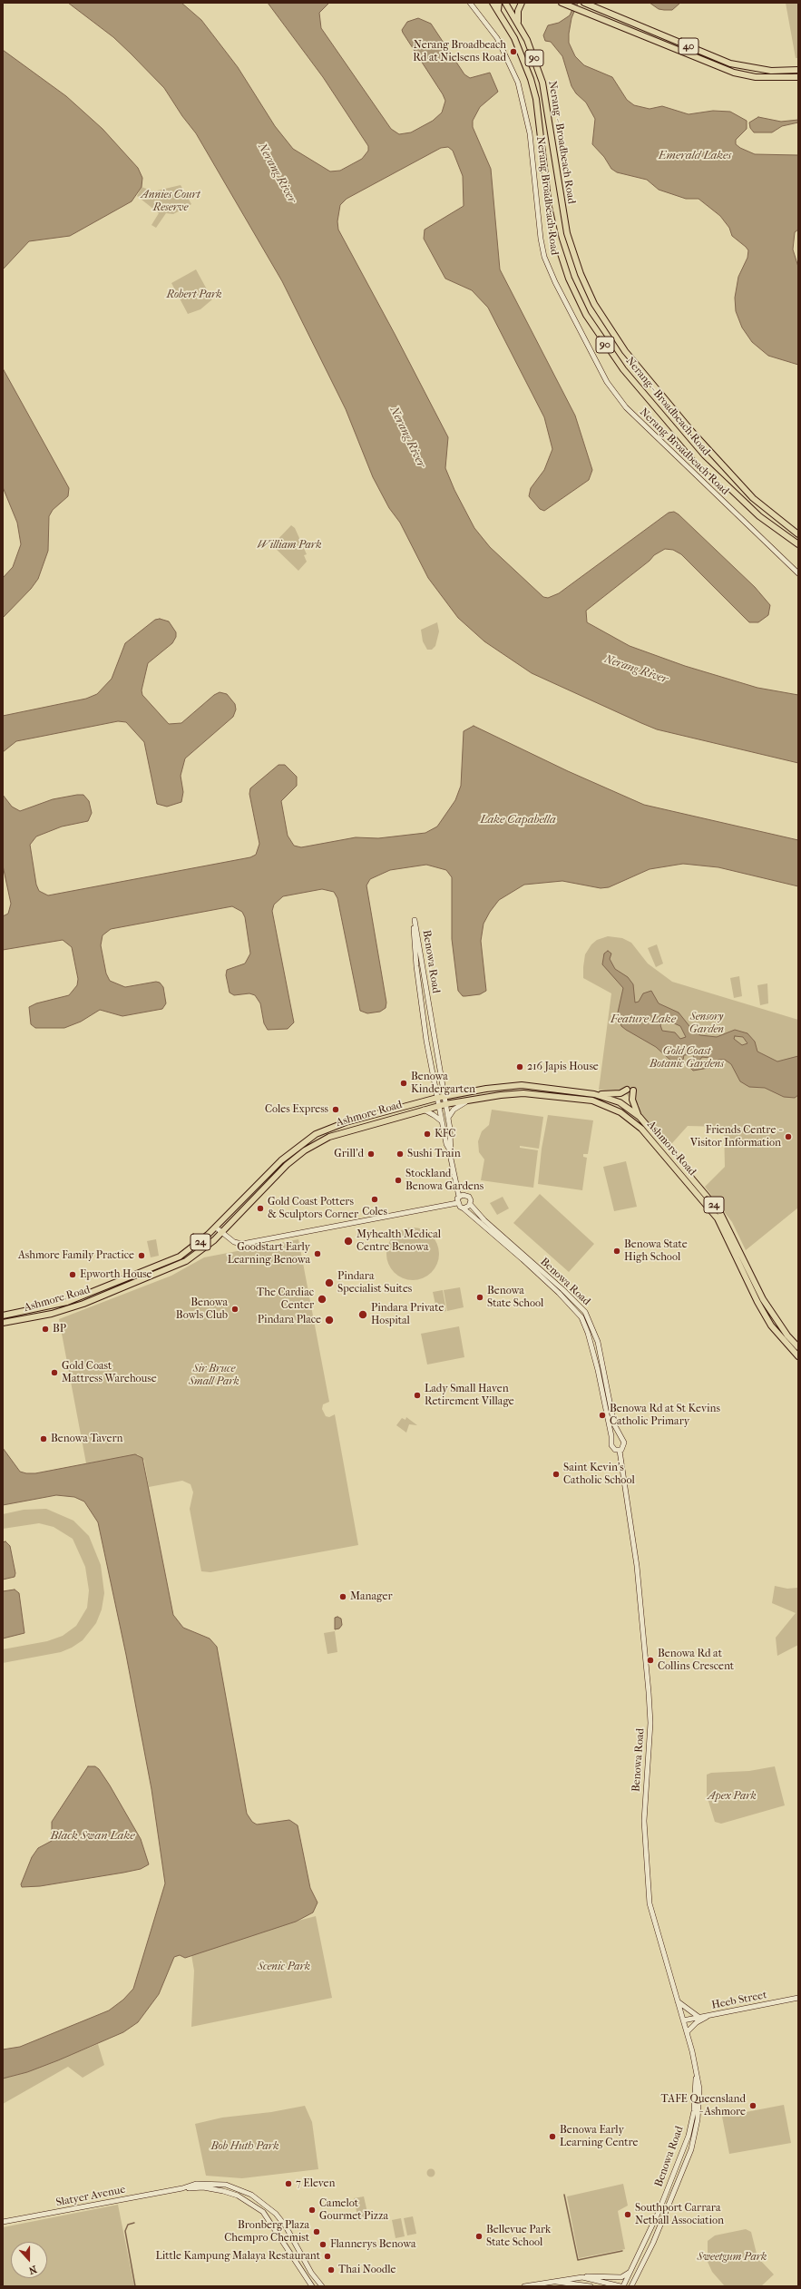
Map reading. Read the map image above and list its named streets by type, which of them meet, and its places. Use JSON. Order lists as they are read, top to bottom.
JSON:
{
  "streets": {
    "main road": [
      "40",
      "90",
      "Nerang - Broadbeach Road",
      "Nerang Broadbeach Road",
      "Benowa Road",
      "Ashmore Road",
      "24",
      "Heeb Street",
      "Slatyer Avenue"
    ]
  },
  "crossings": [
    ["Benowa Road", "Ashmore Road"],
    ["Benowa Road", "Heeb Street"]
  ],
  "water": [
    "Emerald Lakes",
    "Nerang River",
    "Lake Capabella",
    "Feature Lake",
    "Black Swan Lake"
  ],
  "parks": [
    "Annies Court Reserve",
    "Robert Park",
    "William Park",
    "Sensory Garden",
    "Gold Coast Botanic Gardens",
    "Sir Bruce Small Park",
    "Apex Park",
    "Scenic Park",
    "Bob Huth Park",
    "Sweetgum Park"
  ],
  "places": [
    "Nerang Broadbeach Rd at Nielsens Road",
    "216 Japis House",
    "Benowa Kindergarten",
    "Coles Express",
    "KFC",
    "Friends Centre - Visitor Information",
    "Grill'd",
    "Sushi Train",
    "Stockland Benowa Gardens",
    "Coles",
    "Gold Coast Potters & Sculptors Corner",
    "Myhealth Medical Centre Benowa",
    "Benowa State High School",
    "Goodstart Early Learning Benowa",
    "Ashmore Family Practice",
    "Epworth House",
    "Pindara Specialist Suites",
    "Benowa State School",
    "The Cardiac Center",
    "Benowa Bowls Club",
    "Pindara Private Hospital",
    "Pindara Place",
    "BP",
    "Gold Coast Mattress Warehouse",
    "Lady Small Haven Retirement Village",
    "Benowa Rd at St Kevins Catholic Primary",
    "Benowa Tavern",
    "Saint Kevin's Catholic School",
    "Manager",
    "Benowa Rd at Collins Crescent",
    "TAFE Queensland - Ashmore",
    "Benowa Early Learning Centre",
    "7 Eleven",
    "Camelot Gourmet Pizza",
    "Southport Carrara Netball Association",
    "Bronberg Plaza Chempro Chemist",
    "Bellevue Park State School",
    "Flannerys Benowa",
    "Little Kampung Malaya Restaurant",
    "Thai Noodle"
  ],
  "north": "bottom"
}
